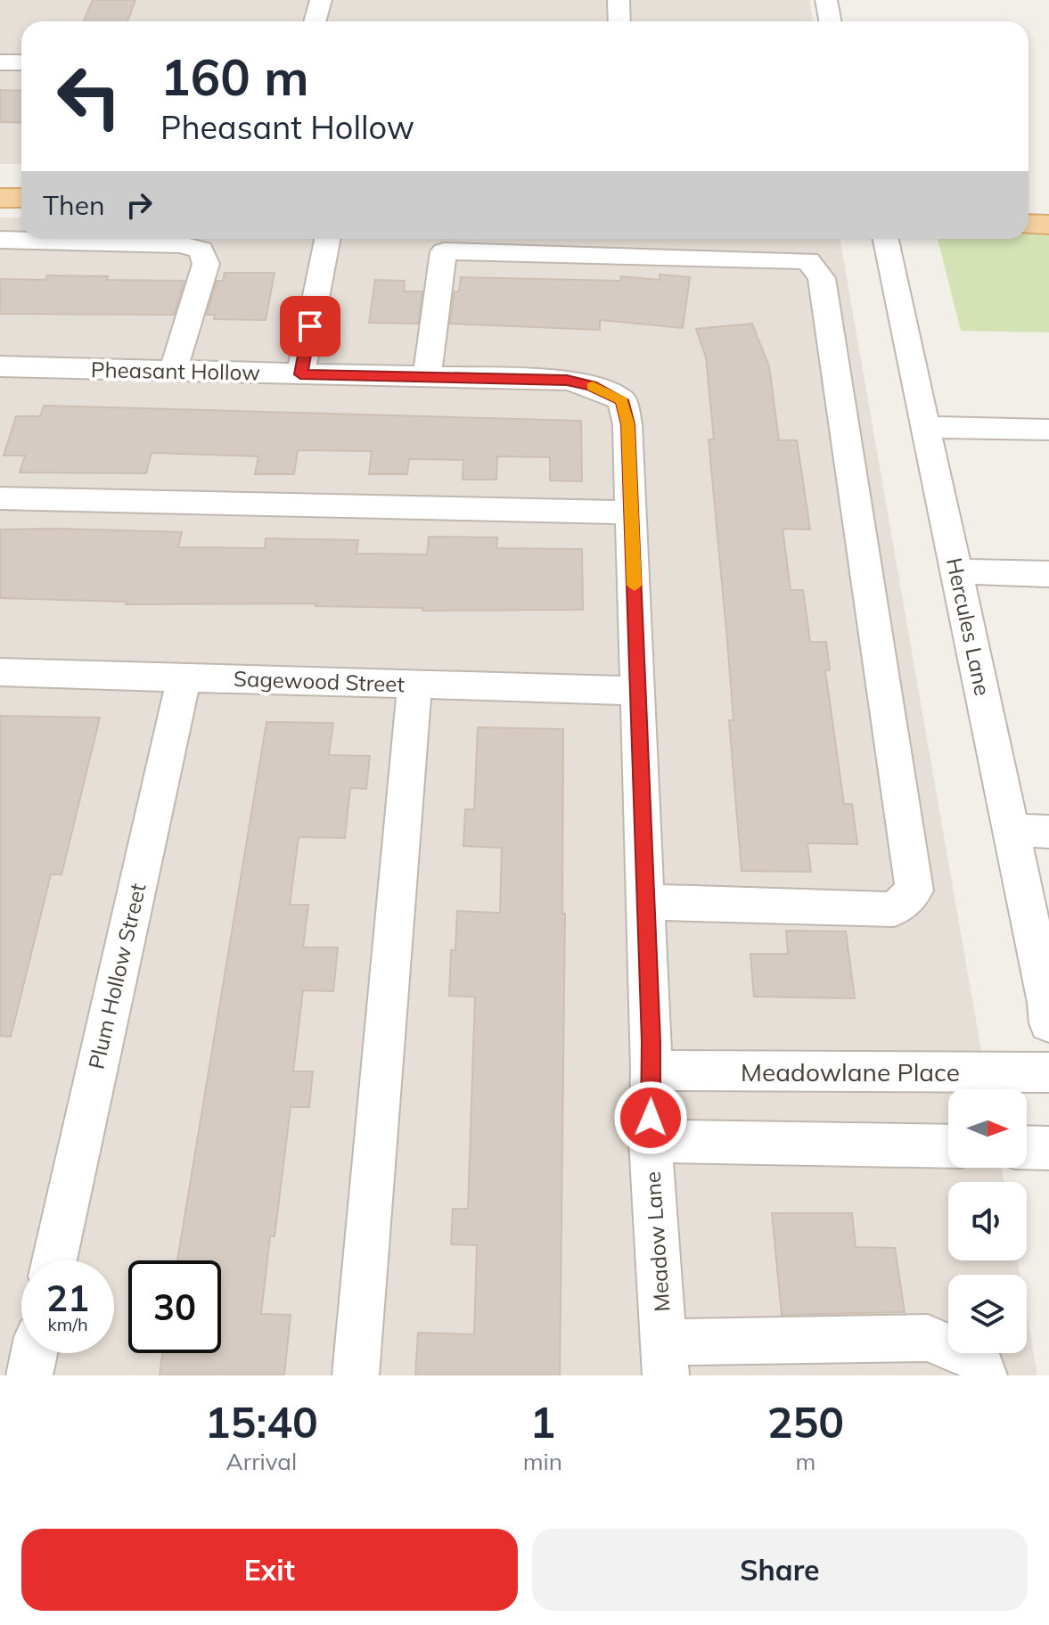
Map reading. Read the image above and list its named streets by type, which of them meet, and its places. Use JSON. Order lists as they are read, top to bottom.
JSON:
{
  "streets": {
    "street": [
      "Pheasant Hollow",
      "Hercules Lane",
      "Sagewood Street",
      "Plum Hollow Street",
      "Meadowlane Place",
      "Meadow Lane"
    ]
  },
  "crossings": [
    ["Pheasant Hollow", "Meadow Lane"],
    ["Sagewood Street", "Plum Hollow Street"],
    ["Sagewood Street", "Meadow Lane"],
    ["Meadowlane Place", "Meadow Lane"]
  ],
  "north": "right",
  "page": {
    "turn": ["160 m", "Pheasant Hollow"],
    "then": "Then",
    "speed": "21 km/h",
    "limit": "30",
    "eta": [
      "15:40",
      "Arrival",
      "1",
      "min",
      "250",
      "m"
    ],
    "buttons": ["Exit", "Share"]
  }
}
